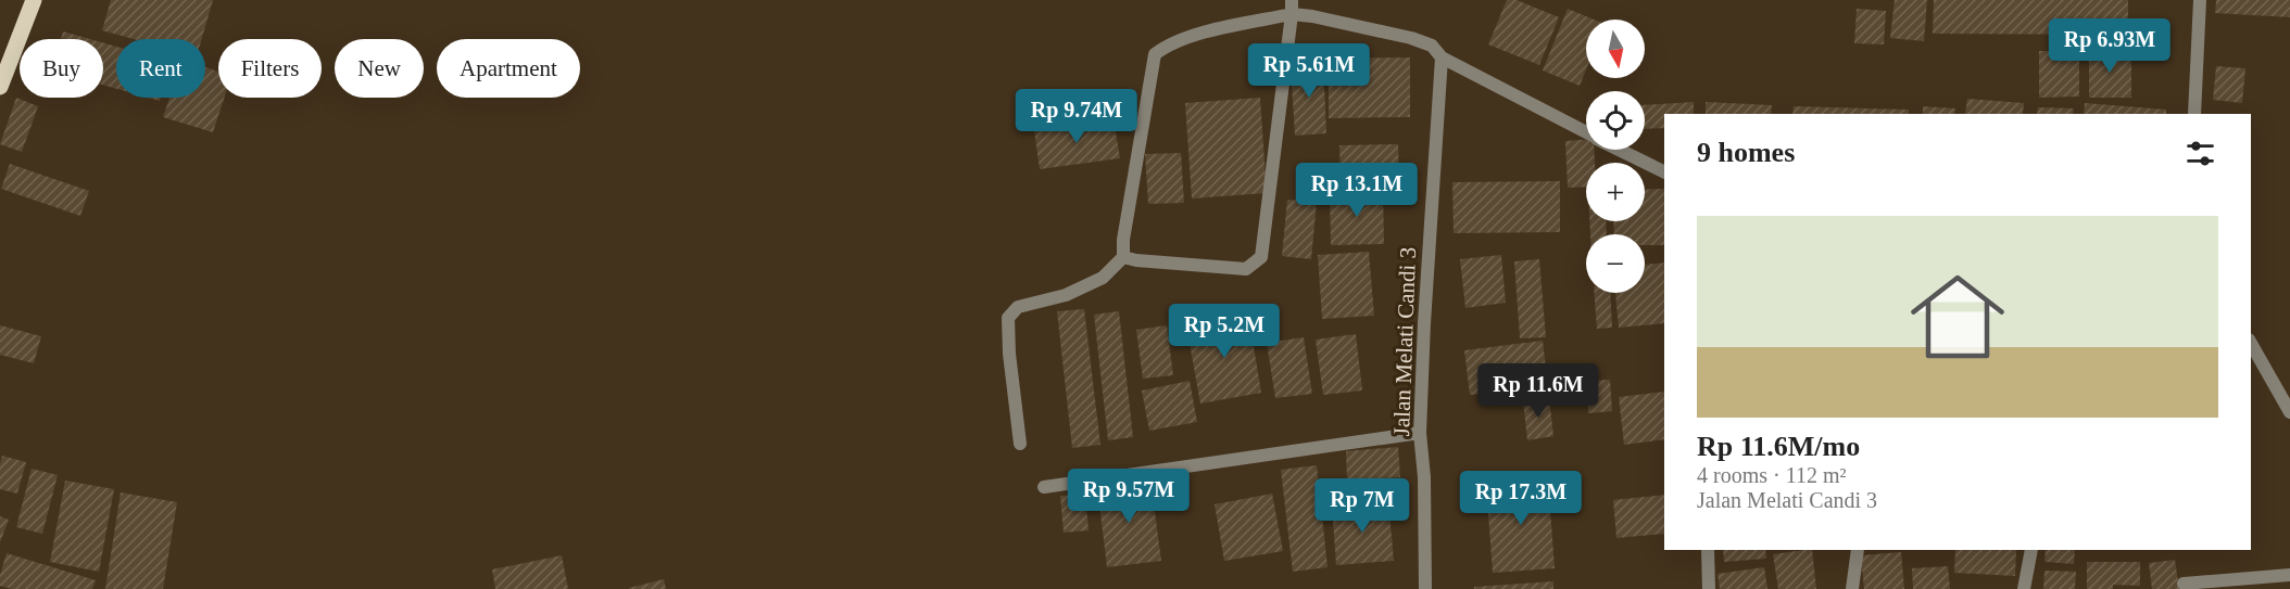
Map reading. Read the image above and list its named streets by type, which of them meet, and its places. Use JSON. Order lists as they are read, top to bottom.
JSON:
{
  "streets": {
    "street": ["Jalan Melati Candi 3"]
  },
  "north": "bottom",
  "page": {
    "price": [
      "Rp 6.93M",
      "Rp 5.61M",
      "Rp 9.74M",
      "Rp 13.1M",
      "Rp 5.2M",
      "Rp 11.6M",
      "Rp 9.57M",
      "Rp 17.3M",
      "Rp 7M"
    ],
    "map_buttons": ["+", "−"],
    "chip": [
      "Buy",
      "Rent",
      "Filters",
      "New",
      "Apartment"
    ],
    "heading": "9 homes",
    "list": [
      {
        "name": "Rp 11.6M/mo",
        "note": "4 rooms · 112 m² · Jalan Melati Candi 3"
      }
    ]
  }
}
